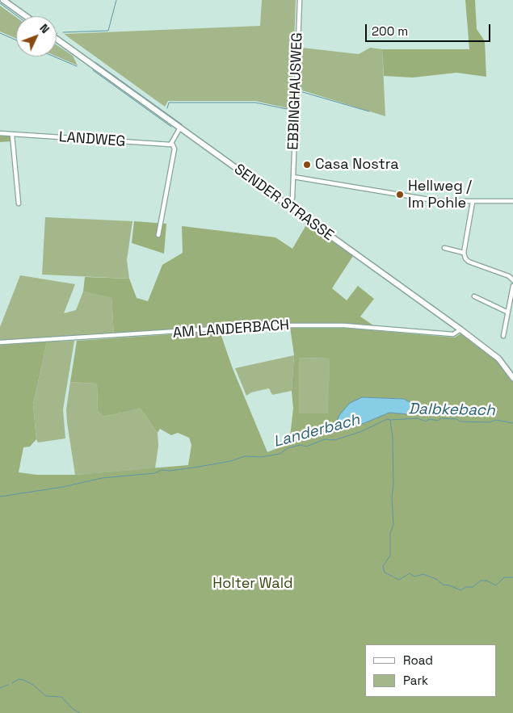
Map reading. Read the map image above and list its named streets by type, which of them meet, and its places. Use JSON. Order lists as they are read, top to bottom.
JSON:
{
  "streets": {
    "main road": ["SENDER STRASSE"],
    "street": ["EBBINGHAUSWEG", "LANDWEG", "AM LANDERBACH"]
  },
  "crossings": [
    ["EBBINGHAUSWEG", "SENDER STRASSE"],
    ["SENDER STRASSE", "AM LANDERBACH"]
  ],
  "water": ["Dalbkebach", "Landerbach"],
  "parks": ["Holter Wald"],
  "places": ["Casa Nostra", "Hellweg / Im Pohle"],
  "legend": ["Road", "Park"],
  "scale_bar": "200 m",
  "north": "top right"
}
